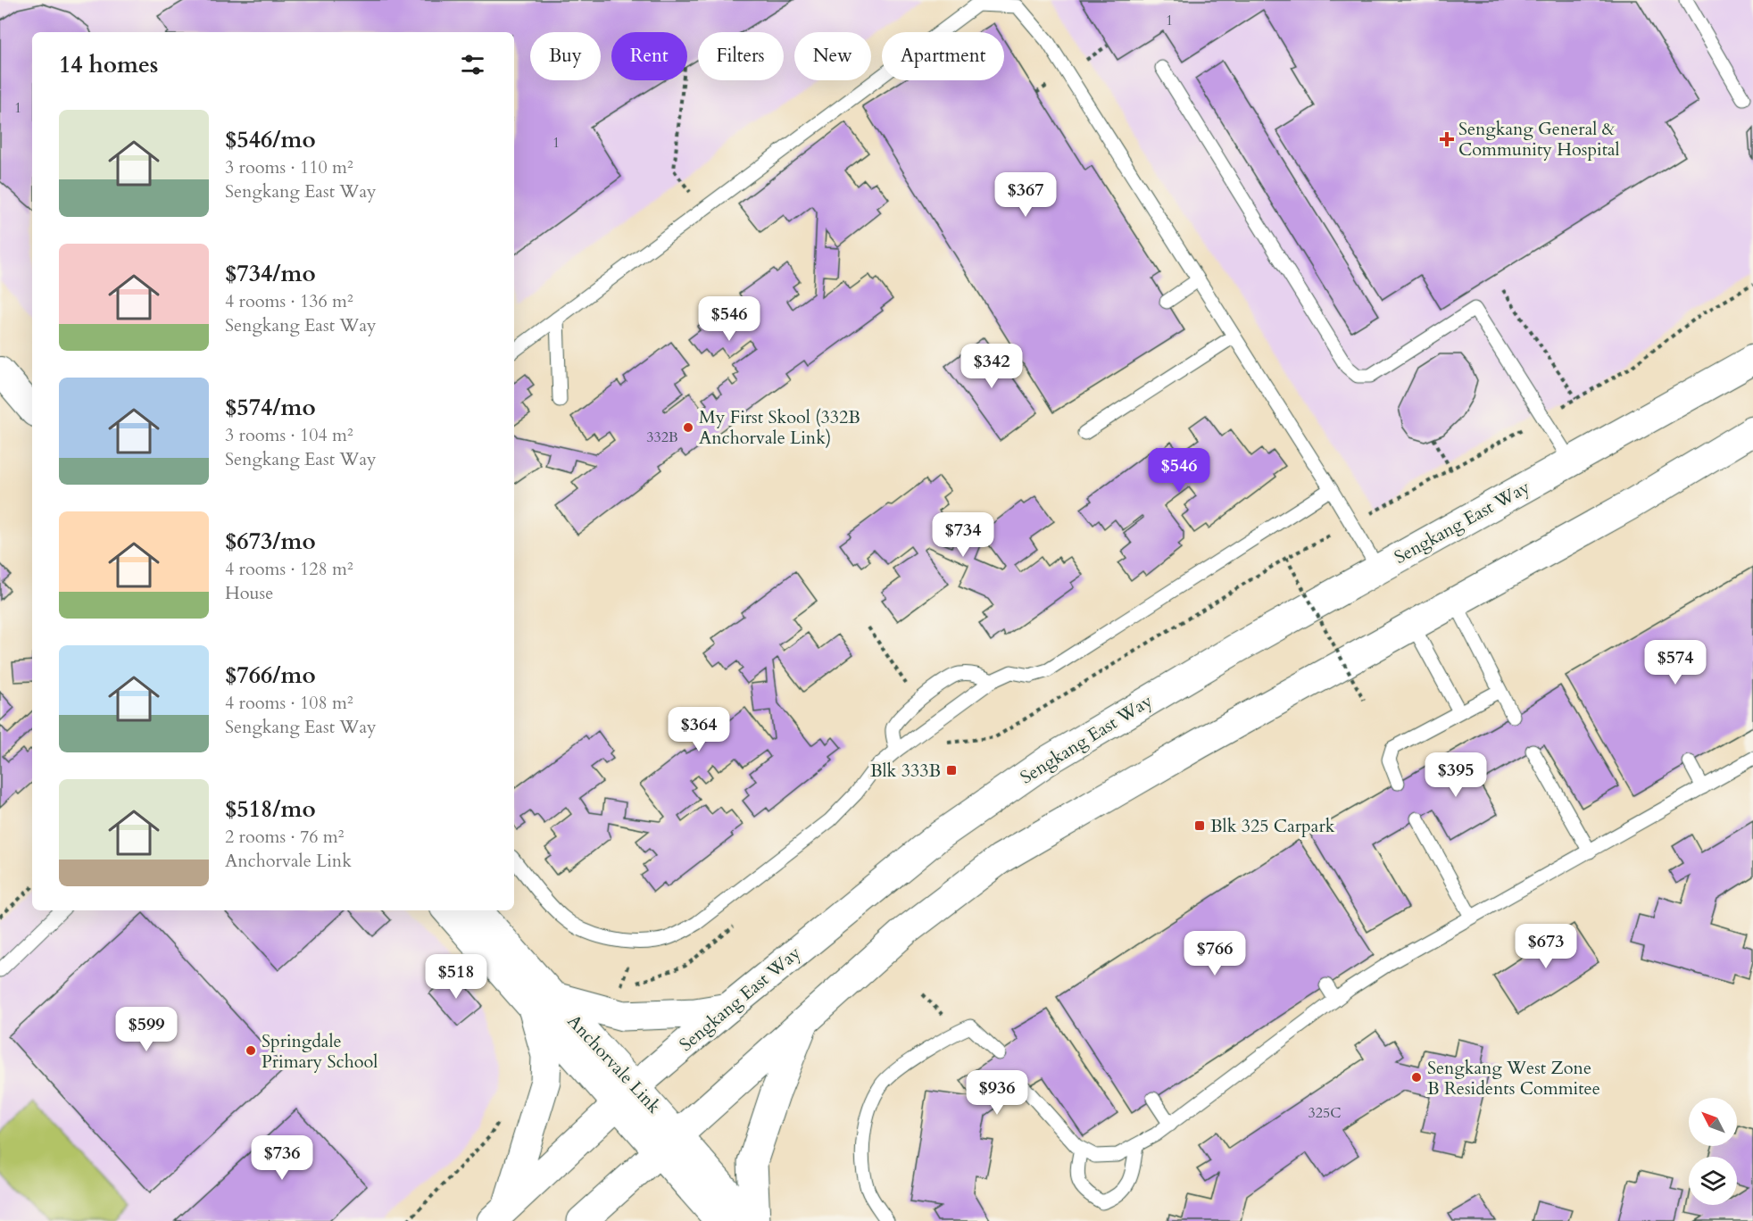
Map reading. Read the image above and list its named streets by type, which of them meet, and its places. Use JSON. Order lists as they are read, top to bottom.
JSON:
{
  "streets": {
    "main road": ["Sengkang East Way"],
    "street": ["Anchorvale Link"]
  },
  "crossings": [
    ["Sengkang East Way", "Anchorvale Link"]
  ],
  "places": {
    "health": ["Sengkang General & Community Hospital"],
    "other": ["My First Skool (332B Anchorvale Link)", "Springdale Primary School", "Sengkang West Zone B Residents Commitee"],
    "transit": ["Blk 333B", "Blk 325 Carpark"]
  },
  "house_numbers": [
    "1",
    "1",
    "1",
    "332B",
    "325C"
  ],
  "north": "top left",
  "page": {
    "chip": [
      "Buy",
      "Rent",
      "Filters",
      "New",
      "Apartment"
    ],
    "heading": "14 homes",
    "list": [
      {
        "name": "$546/mo",
        "note": "3 rooms · 110 m² · Sengkang East Way"
      },
      {
        "name": "$734/mo",
        "note": "4 rooms · 136 m² · Sengkang East Way"
      },
      {
        "name": "$574/mo",
        "note": "3 rooms · 104 m² · Sengkang East Way"
      },
      {
        "name": "$673/mo",
        "note": "4 rooms · 128 m² · House"
      },
      {
        "name": "$766/mo",
        "note": "4 rooms · 108 m² · Sengkang East Way"
      },
      {
        "name": "$518/mo",
        "note": "2 rooms · 76 m² · Anchorvale Link"
      }
    ],
    "price": [
      "$367",
      "$546",
      "$342",
      "$546",
      "$734",
      "$574",
      "$364",
      "$395",
      "$673",
      "$766",
      "$518",
      "$599",
      "$936",
      "$736"
    ]
  }
}
